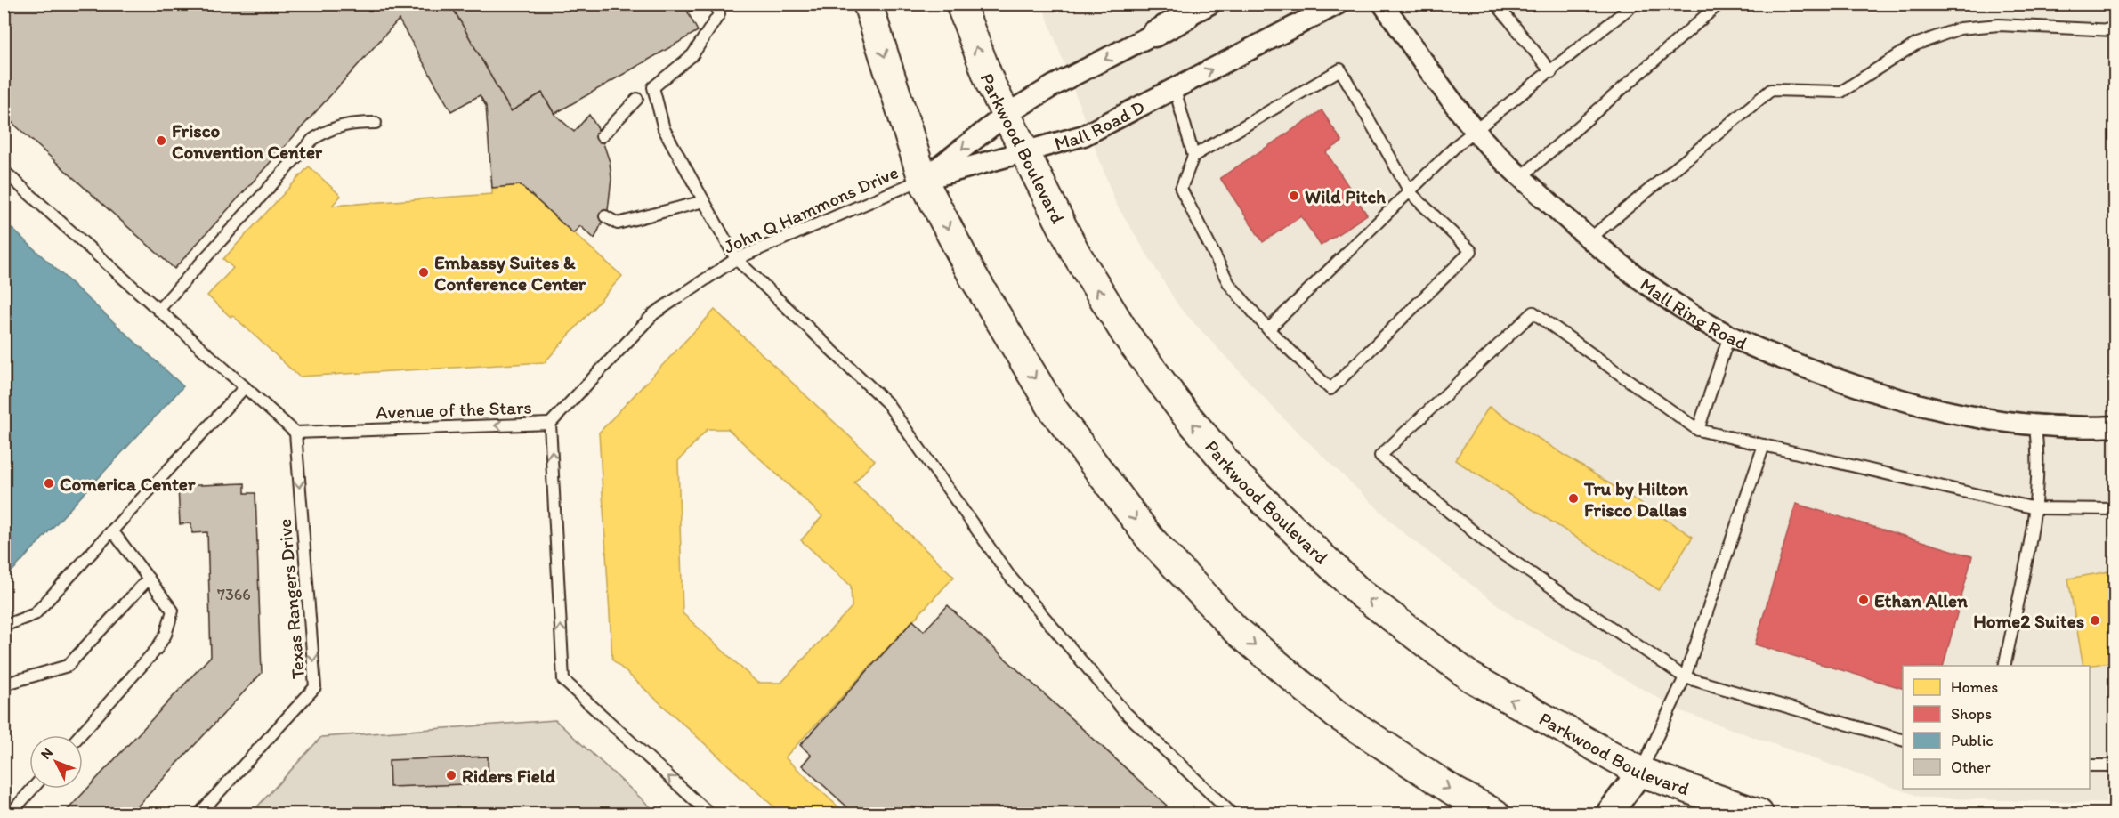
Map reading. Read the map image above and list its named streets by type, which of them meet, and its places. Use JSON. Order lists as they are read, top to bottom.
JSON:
{
  "streets": {
    "main road": ["Parkwood Boulevard"],
    "street": ["Mall Road D", "Mall Ring Road"],
    "lane": ["John Q Hammons Drive", "Avenue of the Stars", "Texas Rangers Drive"]
  },
  "crossings": [
    ["Mall Road D", "Parkwood Boulevard"],
    ["Mall Road D", "John Q Hammons Drive"],
    ["John Q Hammons Drive", "Avenue of the Stars"],
    ["Avenue of the Stars", "Texas Rangers Drive"]
  ],
  "one_way": ["Texas Rangers Drive"],
  "places": [
    "Frisco Convention Center",
    "Wild Pitch",
    "Embassy Suites & Conference Center",
    "Comerica Center",
    "Tru by Hilton Frisco Dallas",
    "Ethan Allen",
    "Home2 Suites",
    "Riders Field"
  ],
  "house_numbers": ["7366"],
  "legend": [
    "Homes",
    "Shops",
    "Public",
    "Other"
  ],
  "north": "top left"
}
